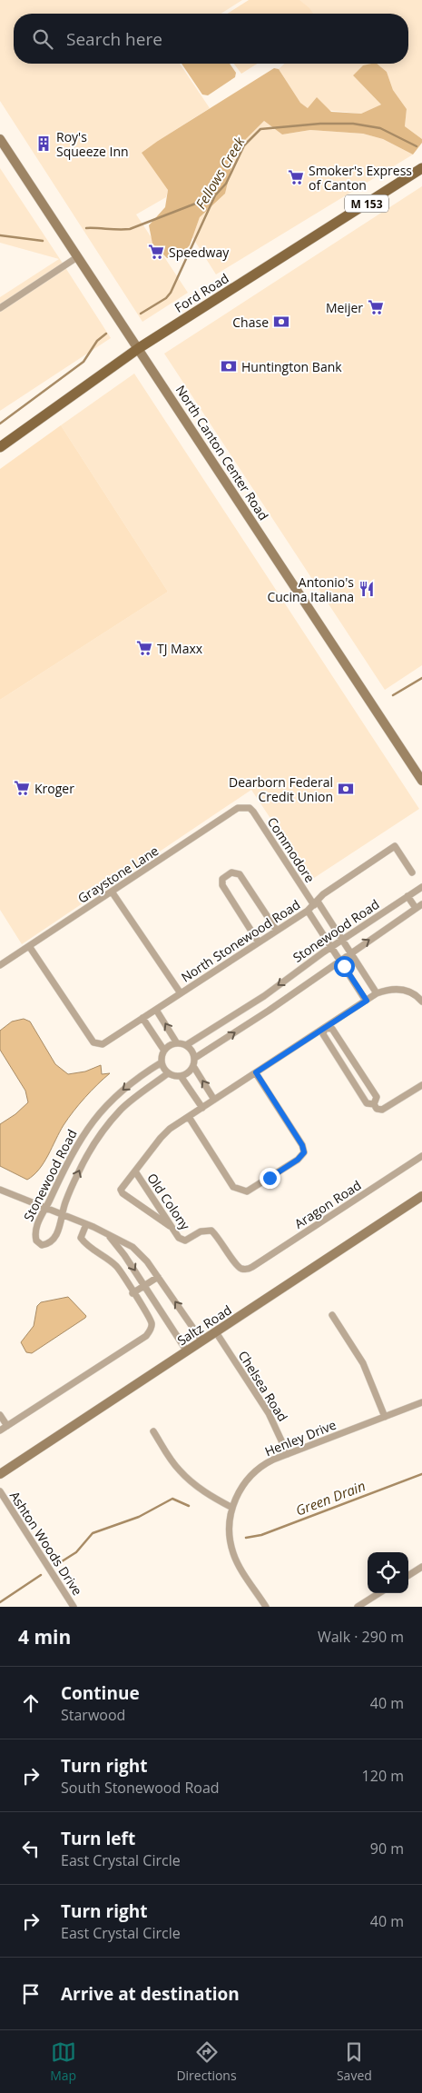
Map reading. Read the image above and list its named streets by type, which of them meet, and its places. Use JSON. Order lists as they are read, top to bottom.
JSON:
{
  "streets": {
    "main road": [
      "M 153",
      "Ford Road",
      "North Canton Center Road",
      "Saltz Road"
    ],
    "street": [
      "Commodore",
      "Graystone Lane",
      "Stonewood Road",
      "North Stonewood Road",
      "Old Colony",
      "Aragon Road",
      "Chelsea Road",
      "Henley Drive",
      "Ashton Woods Drive"
    ]
  },
  "crossings": [
    ["Ford Road", "North Canton Center Road"],
    ["Commodore", "Graystone Lane"],
    ["Commodore", "Stonewood Road"],
    ["Commodore", "North Stonewood Road"],
    ["Graystone Lane", "North Stonewood Road"],
    ["Old Colony", "Aragon Road"],
    ["Saltz Road", "Chelsea Road"],
    ["Chelsea Road", "Henley Drive"]
  ],
  "water": ["Fellows Creek", "Green Drain"],
  "places": {
    "building": ["Roy's Squeeze Inn"],
    "supermarket": [
      "Smoker's Express of Canton",
      "Speedway",
      "Meijer",
      "TJ Maxx",
      "Kroger"
    ],
    "bank": ["Chase", "Huntington Bank", "Dearborn Federal Credit Union"],
    "restaurant": ["Antonio's Cucina Italiana"]
  },
  "page": {
    "search": "Search here",
    "heading": ["4 min", "Walk · 290 m"],
    "list": [
      ["Continue", "Starwood", "40 m"],
      ["Turn right", "South Stonewood Road", "120 m"],
      ["Turn left", "East Crystal Circle", "90 m"],
      ["Turn right", "East Crystal Circle", "40 m"],
      "Arrive at destination"
    ],
    "nav": ["Map", "Directions", "Saved"]
  }
}
